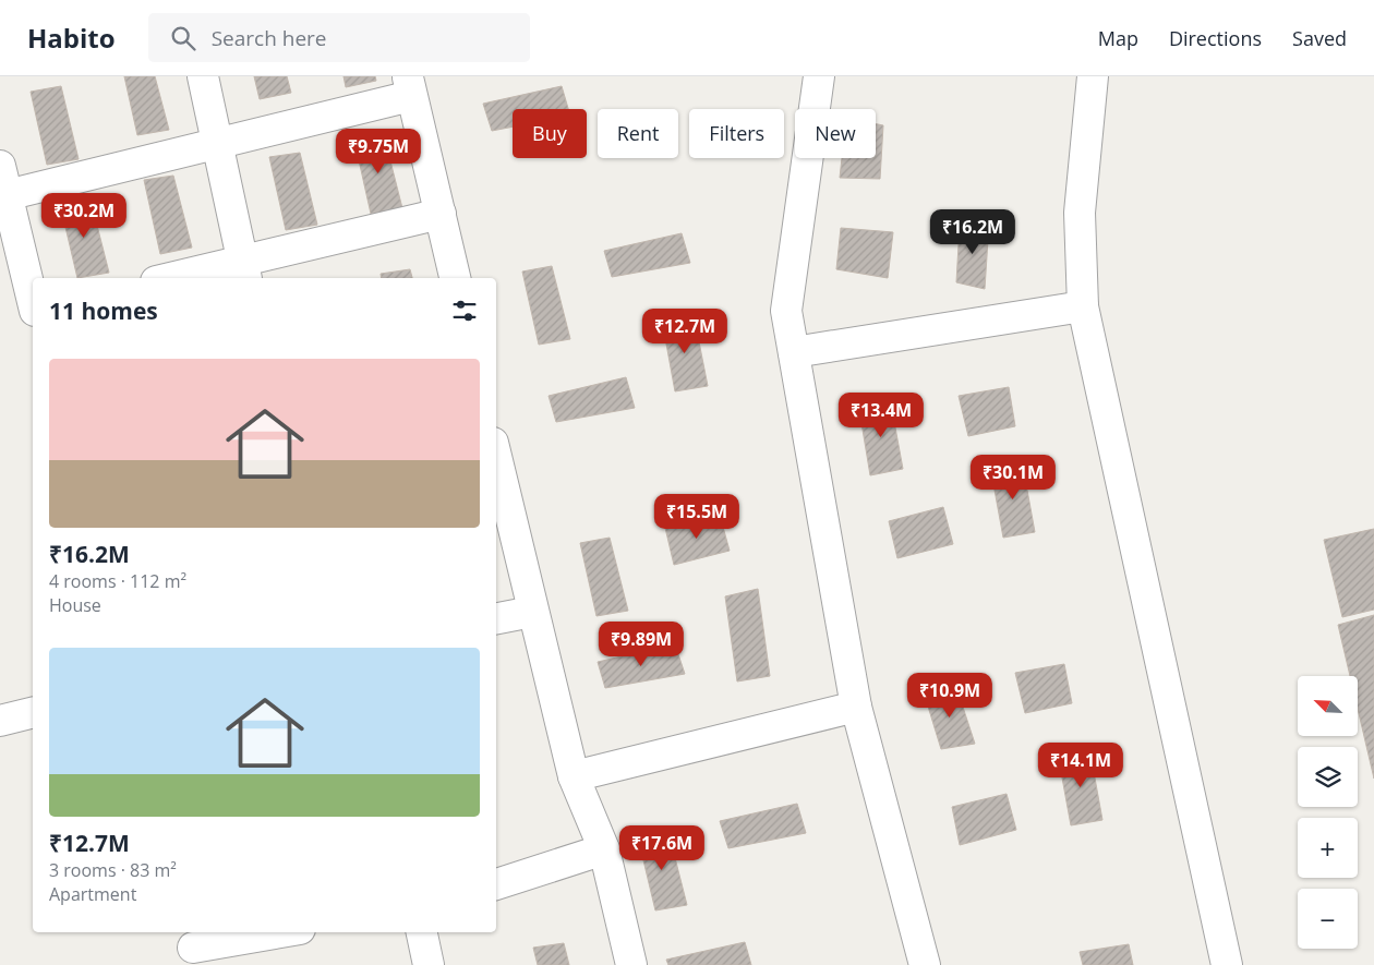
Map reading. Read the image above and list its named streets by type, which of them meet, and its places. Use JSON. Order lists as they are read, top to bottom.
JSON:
{
  "north": "top left",
  "page": {
    "header": "Habito",
    "search": "Search here",
    "nav": ["Map", "Directions", "Saved"],
    "chip": [
      "Buy",
      "Rent",
      "Filters",
      "New"
    ],
    "price": [
      "₹9.75M",
      "₹30.2M",
      "₹16.2M",
      "₹12.7M",
      "₹13.4M",
      "₹30.1M",
      "₹15.5M",
      "₹9.89M",
      "₹10.9M",
      "₹14.1M",
      "₹17.6M"
    ],
    "heading": "11 homes",
    "list": [
      {
        "name": "₹16.2M",
        "note": "4 rooms · 112 m² · House"
      },
      {
        "name": "₹12.7M",
        "note": "3 rooms · 83 m² · Apartment"
      }
    ],
    "map_buttons": ["+", "−"]
  }
}
